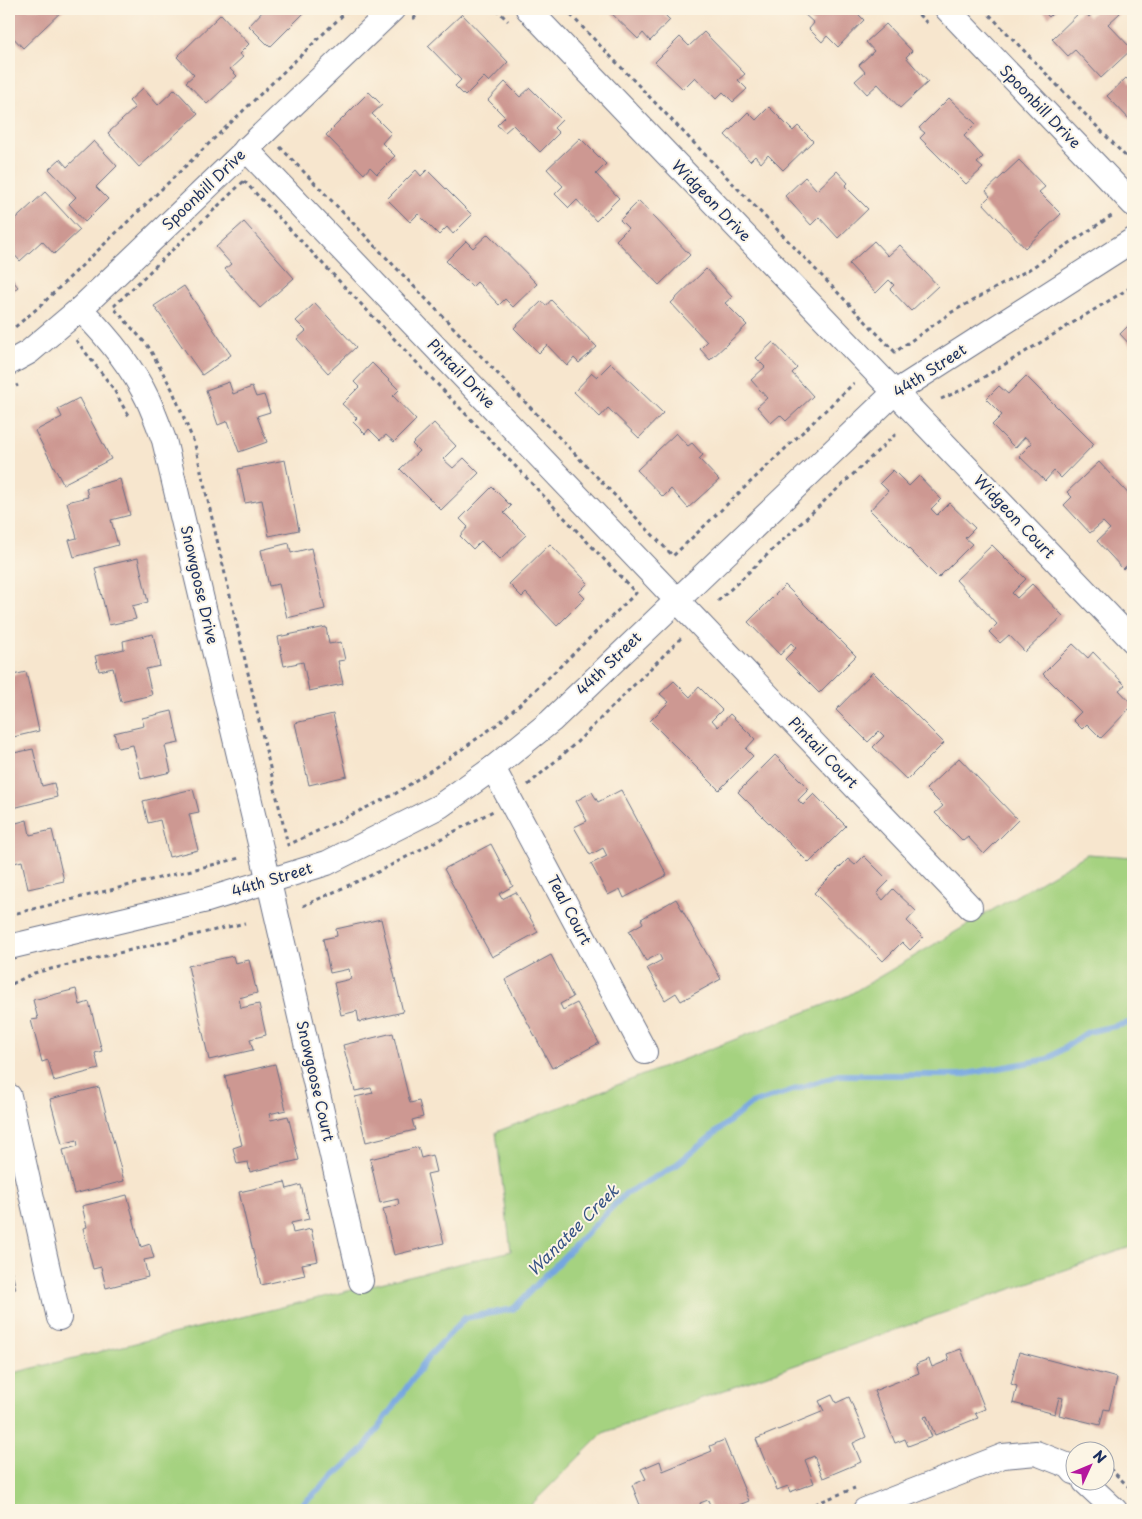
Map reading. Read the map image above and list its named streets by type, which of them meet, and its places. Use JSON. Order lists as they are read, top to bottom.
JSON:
{
  "streets": {
    "street": [
      "Spoonbill Drive",
      "Widgeon Drive",
      "44th Street",
      "Pintail Drive",
      "Widgeon Court",
      "Snowgoose Drive",
      "Pintail Court",
      "Teal Court",
      "Snowgoose Court"
    ]
  },
  "crossings": [
    ["Spoonbill Drive", "Pintail Drive"],
    ["Spoonbill Drive", "Snowgoose Drive"],
    ["Widgeon Drive", "44th Street"],
    ["Widgeon Drive", "Widgeon Court"],
    ["44th Street", "Pintail Drive"],
    ["44th Street", "Widgeon Court"],
    ["44th Street", "Snowgoose Drive"],
    ["44th Street", "Pintail Court"],
    ["44th Street", "Teal Court"],
    ["44th Street", "Snowgoose Court"],
    ["Pintail Drive", "Pintail Court"],
    ["Snowgoose Drive", "Snowgoose Court"]
  ],
  "water": ["Wanatee Creek"],
  "north": "top right"
}
